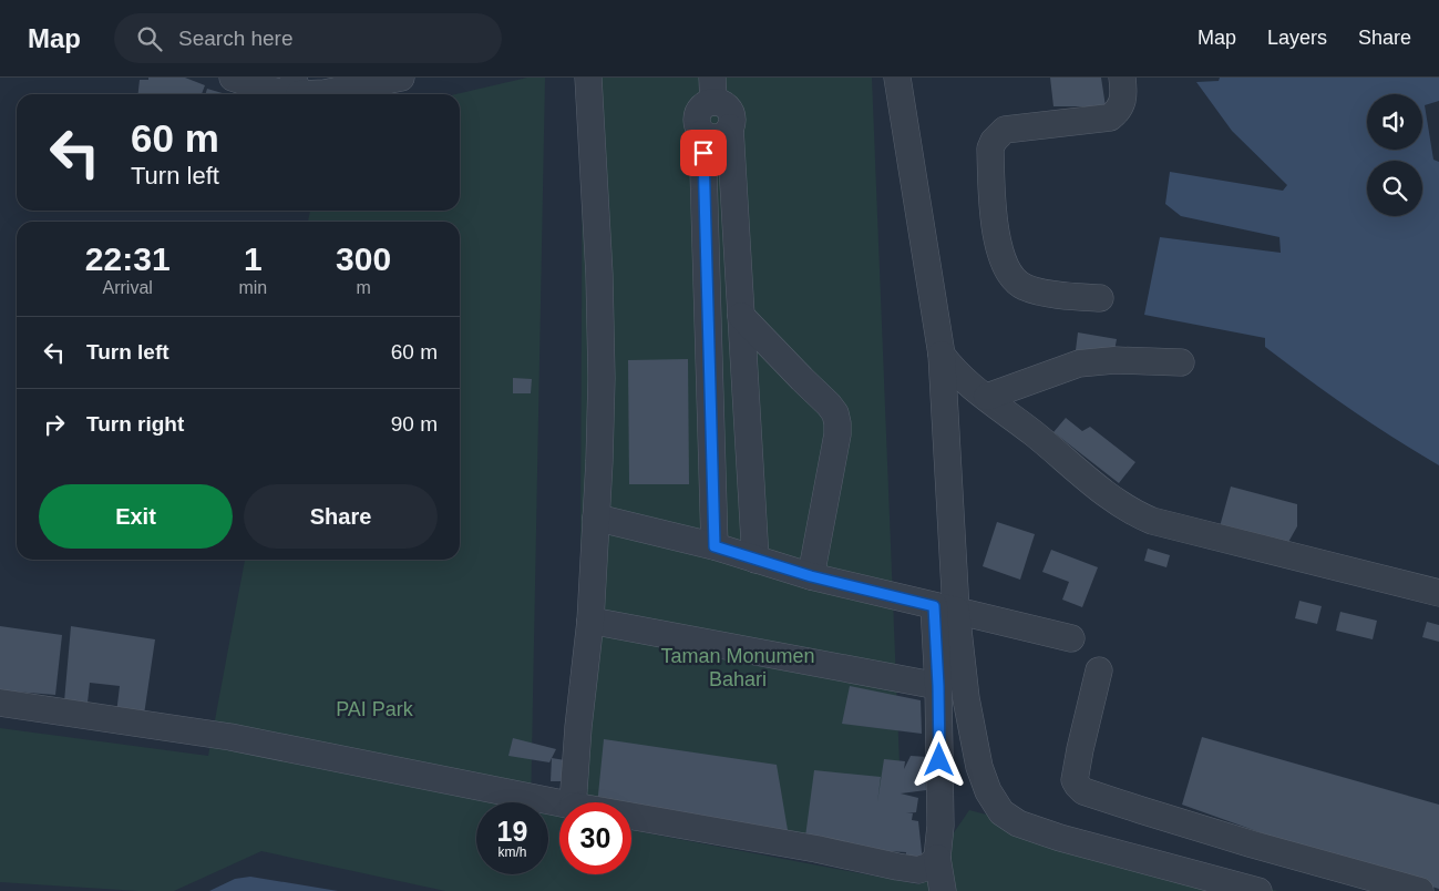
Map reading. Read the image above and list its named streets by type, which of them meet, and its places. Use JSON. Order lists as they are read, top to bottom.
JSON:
{
  "parks": ["Taman Monumen Bahari", "PAI Park"],
  "page": {
    "header": "Map",
    "search": "Search here",
    "nav": ["Map", "Layers", "Share"],
    "turn": ["60 m", "Turn left"],
    "eta": [
      "22:31",
      "Arrival",
      "1",
      "min",
      "300",
      "m"
    ],
    "list": [
      {
        "name": "Turn left",
        "value": "60 m"
      },
      {
        "name": "Turn right",
        "value": "90 m"
      }
    ],
    "buttons": ["Exit", "Share"],
    "speed": "19 km/h",
    "limit": "30"
  }
}
